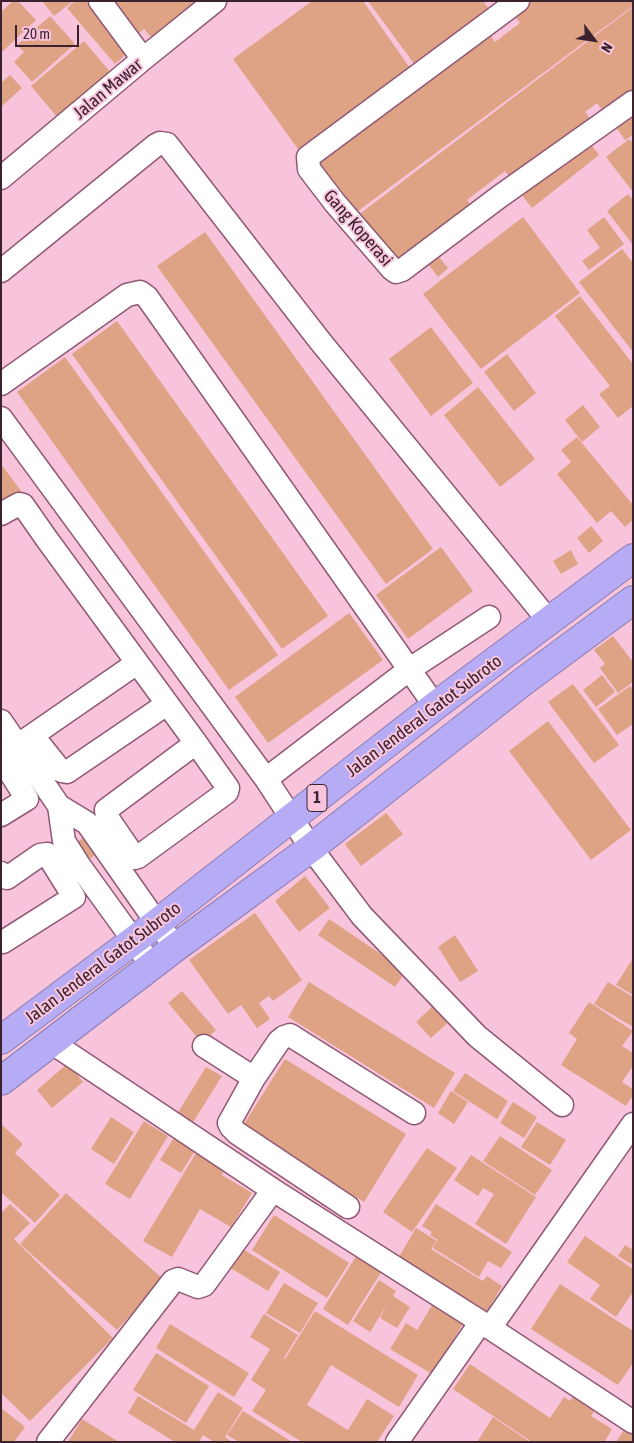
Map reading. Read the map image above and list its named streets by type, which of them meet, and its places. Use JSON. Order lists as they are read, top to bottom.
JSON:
{
  "streets": {
    "highway": ["Jalan Jenderal Gatot Subroto", "1"],
    "street": ["Jalan Mawar", "Gang Koperasi"]
  },
  "scale_bar": "20 m",
  "north": "bottom right"
}
